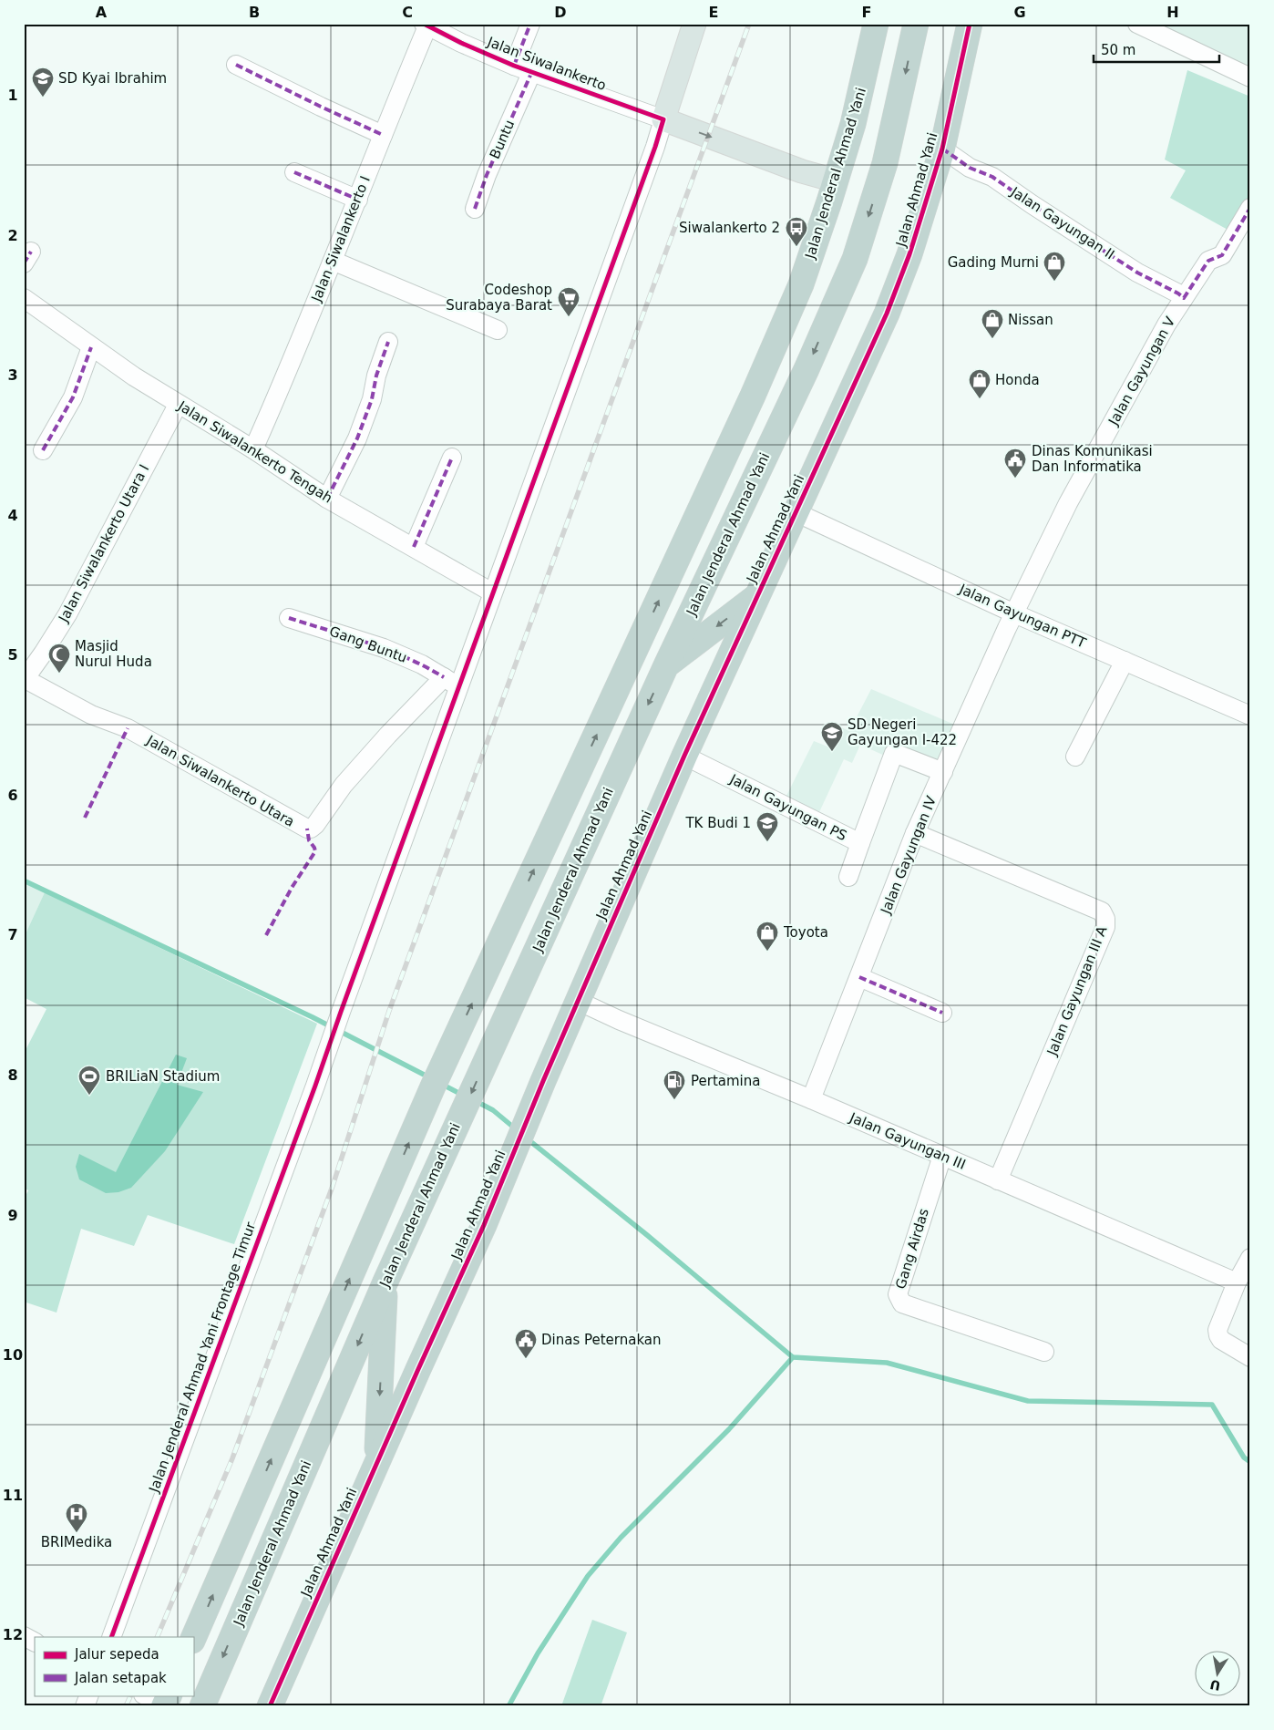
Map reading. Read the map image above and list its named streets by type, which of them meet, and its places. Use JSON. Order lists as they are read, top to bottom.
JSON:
{
  "streets": {
    "highway": ["Jalan Jenderal Ahmad Yani", "Jalan Ahmad Yani"],
    "street": [
      "Jalan Siwalankerto",
      "Buntu",
      "Jalan Gayungan II",
      "Jalan Siwalankerto I",
      "Jalan Gayungan V",
      "Jalan Siwalankerto Tengah",
      "Jalan Siwalankerto Utara I",
      "Jalan Gayungan PTT",
      "Gang Buntu",
      "Jalan Siwalankerto Utara",
      "Jalan Gayungan PS",
      "Jalan Gayungan IV",
      "Jalan Gayungan III A",
      "Jalan Gayungan III",
      "Gang Airdas",
      "Jalan Jenderal Ahmad Yani Frontage Timur"
    ]
  },
  "crossings": [
    ["Jalan Siwalankerto", "Buntu"],
    ["Jalan Siwalankerto", "Jalan Siwalankerto I"],
    ["Jalan Siwalankerto", "Jalan Jenderal Ahmad Yani Frontage Timur"],
    ["Jalan Ahmad Yani", "Jalan Gayungan II"],
    ["Jalan Ahmad Yani", "Jalan Gayungan PTT"],
    ["Jalan Ahmad Yani", "Jalan Gayungan PS"],
    ["Jalan Ahmad Yani", "Jalan Gayungan III"],
    ["Jalan Gayungan II", "Jalan Gayungan V"],
    ["Jalan Siwalankerto I", "Jalan Siwalankerto Tengah"],
    ["Jalan Gayungan V", "Jalan Gayungan PTT"],
    ["Jalan Gayungan V", "Jalan Gayungan IV"],
    ["Jalan Siwalankerto Tengah", "Jalan Siwalankerto Utara I"],
    ["Jalan Siwalankerto Tengah", "Jalan Jenderal Ahmad Yani Frontage Timur"],
    ["Jalan Siwalankerto Utara I", "Jalan Siwalankerto Utara"],
    ["Jalan Gayungan PTT", "Jalan Gayungan IV"],
    ["Gang Buntu", "Jalan Siwalankerto Utara"],
    ["Gang Buntu", "Jalan Jenderal Ahmad Yani Frontage Timur"],
    ["Jalan Siwalankerto Utara", "Jalan Jenderal Ahmad Yani Frontage Timur"],
    ["Jalan Gayungan IV", "Jalan Gayungan III A"],
    ["Jalan Gayungan IV", "Jalan Gayungan III"],
    ["Jalan Gayungan III A", "Jalan Gayungan III"],
    ["Jalan Gayungan III", "Gang Airdas"]
  ],
  "places": {
    "school or university": ["SD Kyai Ibrahim", "SD Negeri Gayungan I-422", "TK Budi 1"],
    "bus stop": ["Siwalankerto 2"],
    "shop": [
      "Gading Murni",
      "Nissan",
      "Honda",
      "Toyota"
    ],
    "supermarket": ["Codeshop Surabaya Barat"],
    "public building": ["Dinas Komunikasi Dan Informatika", "Dinas Peternakan"],
    "mosque": ["Masjid Nurul Huda"],
    "sports": ["BRILiaN Stadium"],
    "fuel station": ["Pertamina"],
    "hospital": ["BRIMedika"]
  },
  "legend": ["Jalur sepeda", "Jalan setapak"],
  "scale_bar": "50 m",
  "north": "bottom",
  "grid": {
    "columns": [
      "A",
      "B",
      "C",
      "D",
      "E",
      "F",
      "G",
      "H"
    ],
    "rows": [
      "1",
      "2",
      "3",
      "4",
      "5",
      "6",
      "7",
      "8",
      "9",
      "10",
      "11",
      "12"
    ]
  }
}
